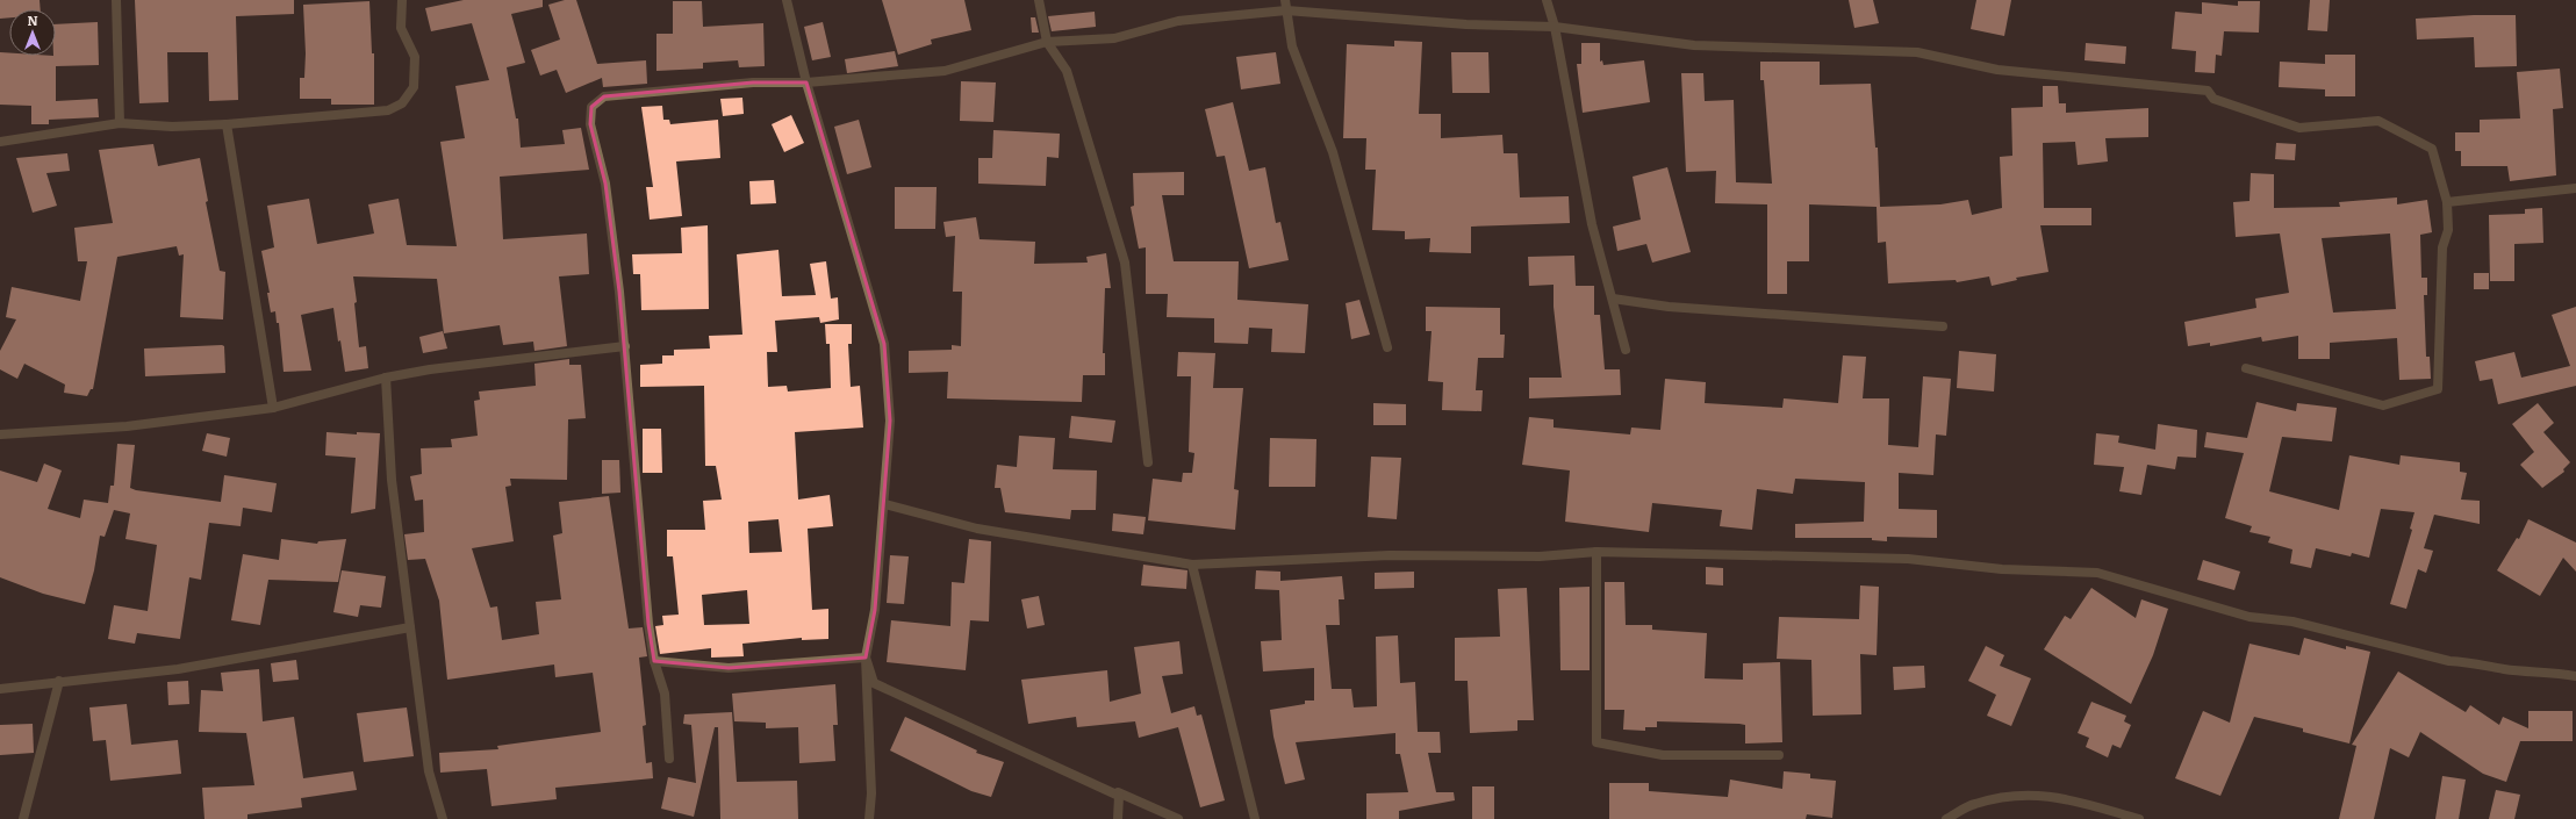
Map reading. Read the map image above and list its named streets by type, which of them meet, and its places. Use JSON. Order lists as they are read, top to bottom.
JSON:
{
  "north": "top"
}
